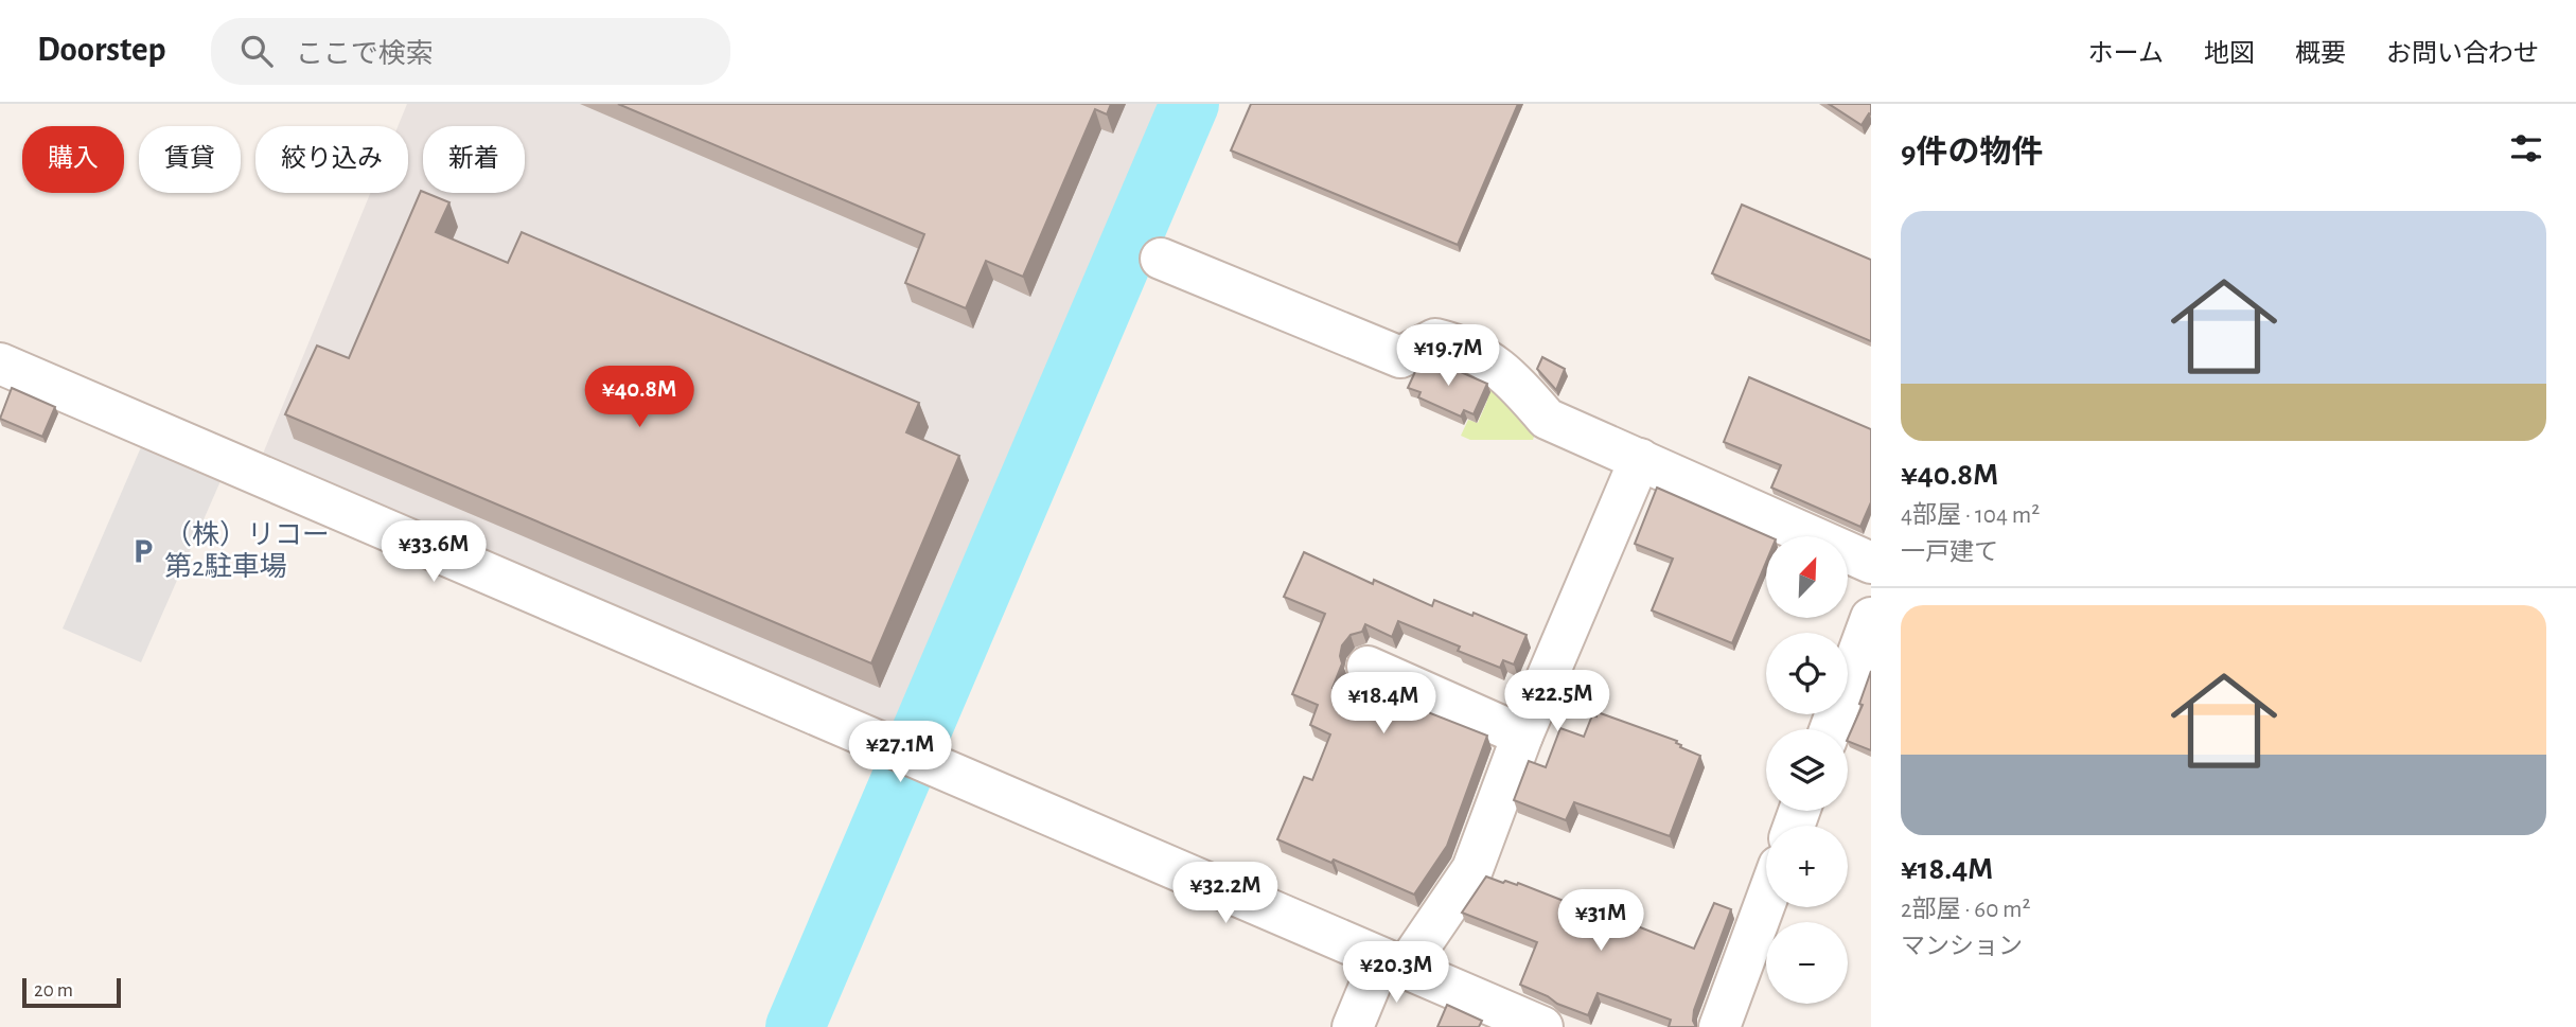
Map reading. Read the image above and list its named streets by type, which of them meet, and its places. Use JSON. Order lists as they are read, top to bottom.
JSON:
{
  "places": {
    "parking": ["（株）リコー 第2駐車場"]
  },
  "scale_bar": "20 m",
  "north": "top right",
  "page": {
    "header": "Doorstep",
    "search": "ここで検索",
    "nav": [
      "ホーム",
      "地図",
      "概要",
      "お問い合わせ"
    ],
    "heading": "9件の物件",
    "chip": [
      "購入",
      "賃貸",
      "絞り込み",
      "新着"
    ],
    "list": [
      {
        "name": "¥40.8M",
        "note": "4部屋 · 104 m² · 一戸建て"
      },
      {
        "name": "¥18.4M",
        "note": "2部屋 · 60 m² · マンション"
      }
    ],
    "price": [
      "¥19.7M",
      "¥40.8M",
      "¥33.6M",
      "¥22.5M",
      "¥18.4M",
      "¥27.1M",
      "¥32.2M",
      "¥31M",
      "¥20.3M"
    ],
    "map_buttons": ["+", "−"],
    "scale": "20 m"
  }
}
